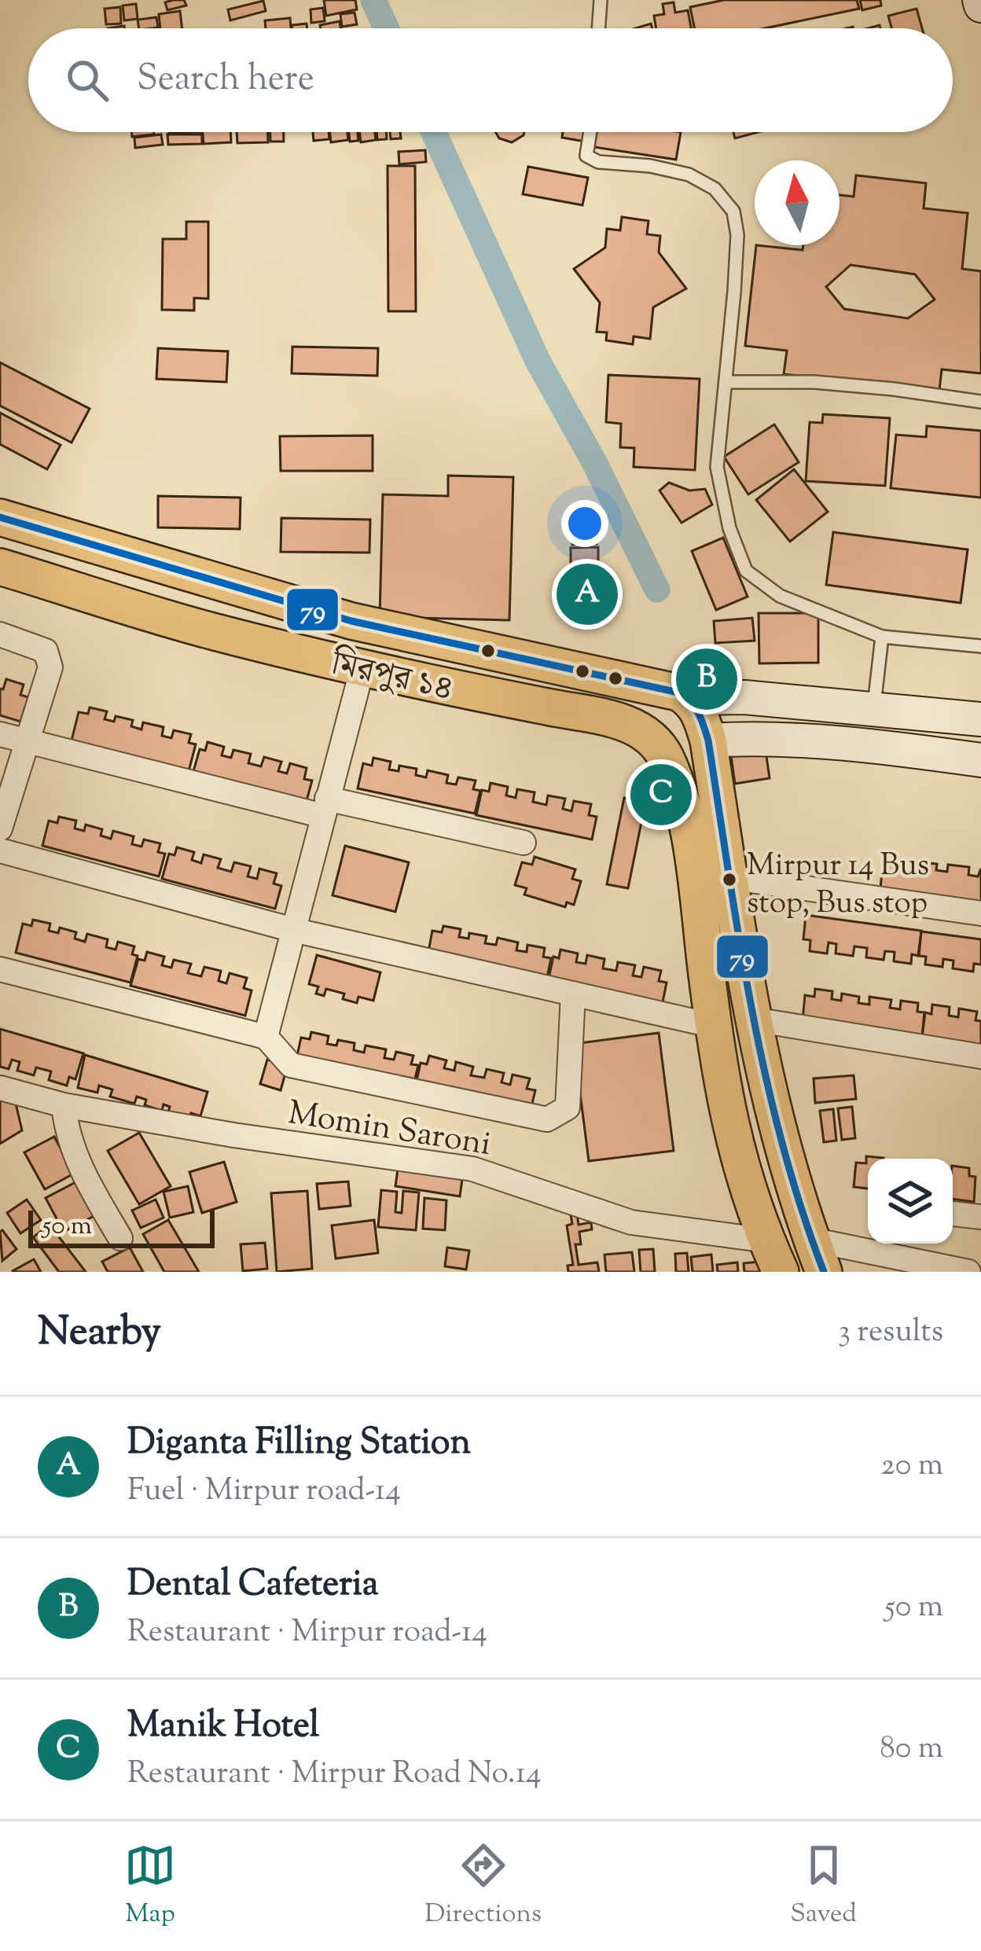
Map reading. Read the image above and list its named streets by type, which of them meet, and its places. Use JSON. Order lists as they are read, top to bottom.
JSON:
{
  "streets": {
    "main road": ["মিরপুর ১৪"],
    "street": ["Momin Saroni"]
  },
  "places": ["Mirpur 14 Bus stop, Bus stop"],
  "lines": ["transit line 79"],
  "scale_bar": "50 m",
  "north": "top",
  "page": {
    "search": "Search here",
    "pins": ["A", "B", "C"],
    "scale": "50 m",
    "heading": ["Nearby", "3 results"],
    "list": [
      {
        "mark": "A",
        "name": "Diganta Filling Station",
        "note": "Fuel · Mirpur road-14",
        "value": "20 m"
      },
      {
        "mark": "B",
        "name": "Dental Cafeteria",
        "note": "Restaurant · Mirpur road-14",
        "value": "50 m"
      },
      {
        "mark": "C",
        "name": "Manik Hotel",
        "note": "Restaurant · Mirpur Road No.14",
        "value": "80 m"
      }
    ],
    "nav": ["Map", "Directions", "Saved"]
  }
}
